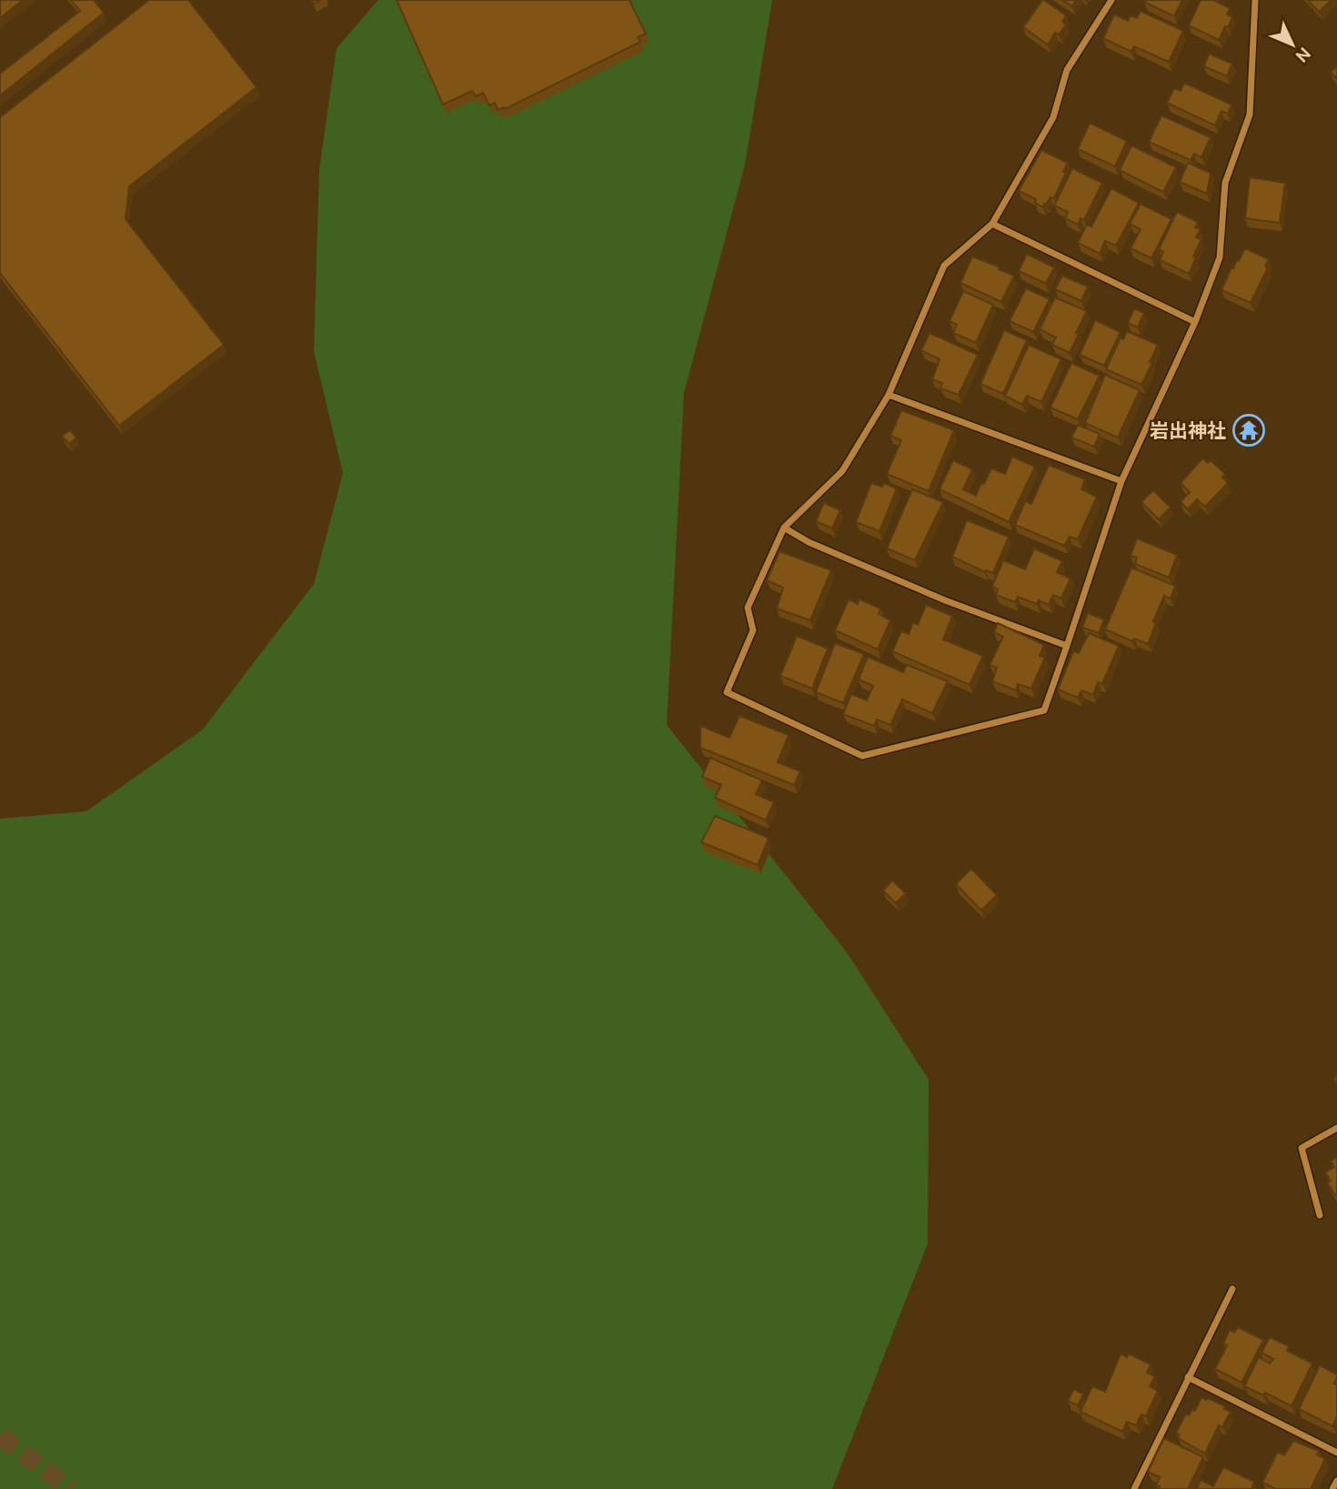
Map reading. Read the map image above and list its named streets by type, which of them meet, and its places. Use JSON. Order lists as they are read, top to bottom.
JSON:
{
  "places": {
    "temple": ["岩出神社"]
  },
  "north": "bottom right"
}
